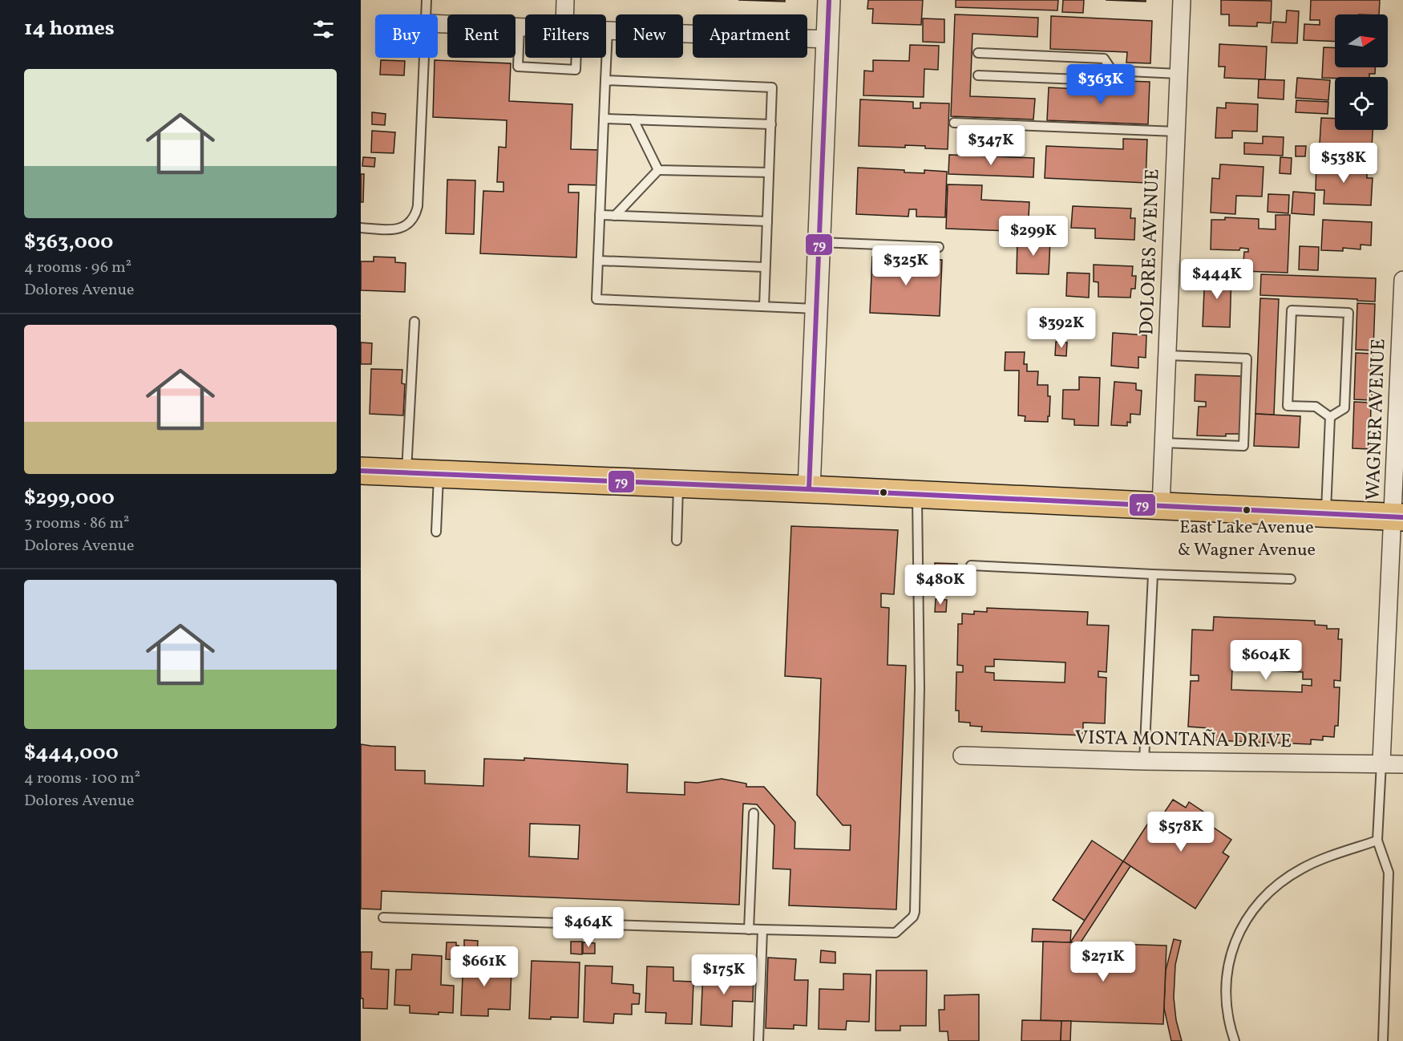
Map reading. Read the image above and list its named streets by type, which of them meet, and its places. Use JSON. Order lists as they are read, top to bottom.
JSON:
{
  "streets": {
    "street": ["DOLORES AVENUE", "WAGNER AVENUE", "VISTA MONTAÑA DRIVE"]
  },
  "crossings": [
    ["WAGNER AVENUE", "VISTA MONTAÑA DRIVE"]
  ],
  "places": ["East Lake Avenue & Wagner Avenue"],
  "lines": ["transit line 79"],
  "north": "right",
  "page": {
    "heading": "14 homes",
    "chip": [
      "Buy",
      "Rent",
      "Filters",
      "New",
      "Apartment"
    ],
    "list": [
      {
        "name": "$363,000",
        "note": "4 rooms · 96 m² · Dolores Avenue"
      },
      {
        "name": "$299,000",
        "note": "3 rooms · 86 m² · Dolores Avenue"
      },
      {
        "name": "$444,000",
        "note": "4 rooms · 100 m² · Dolores Avenue"
      }
    ],
    "price": [
      "$363K",
      "$347K",
      "$538K",
      "$299K",
      "$325K",
      "$444K",
      "$392K",
      "$480K",
      "$604K",
      "$578K",
      "$464K",
      "$271K",
      "$661K",
      "$175K"
    ]
  }
}
